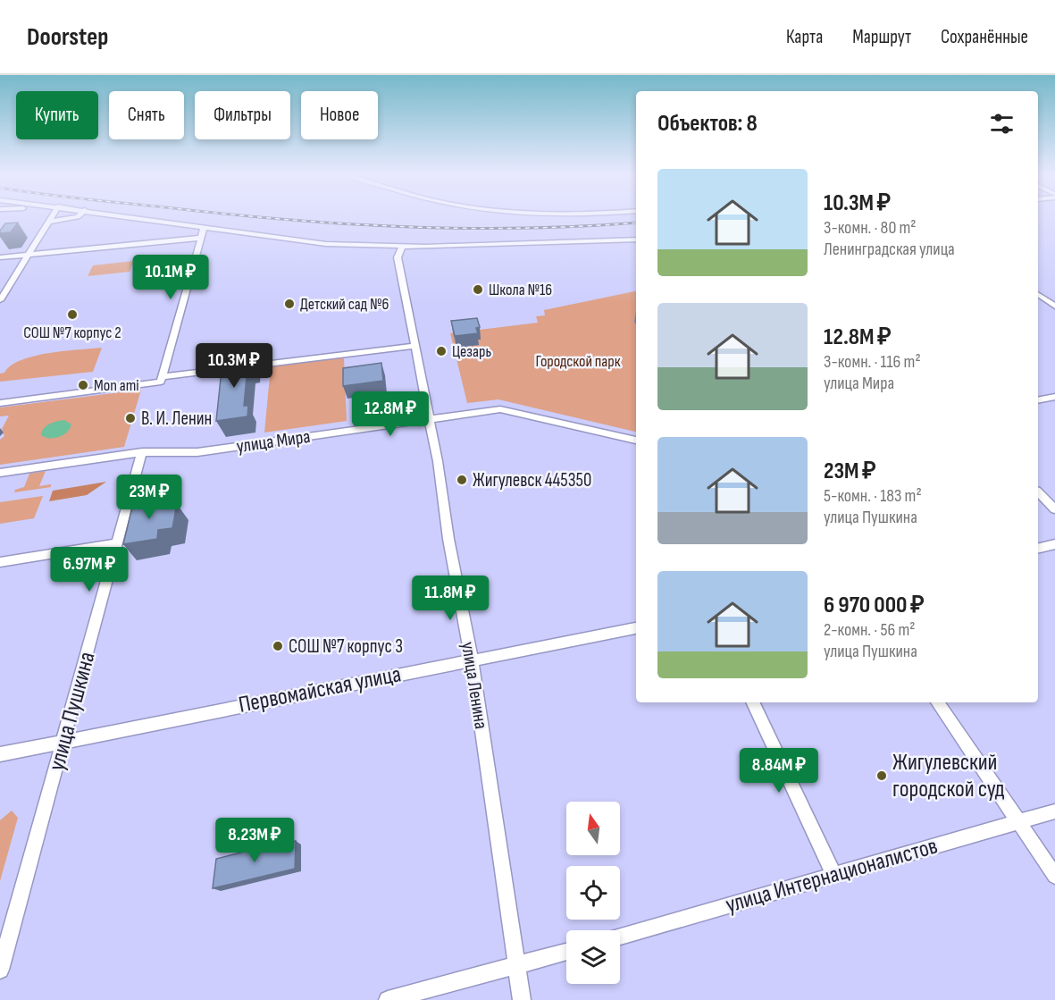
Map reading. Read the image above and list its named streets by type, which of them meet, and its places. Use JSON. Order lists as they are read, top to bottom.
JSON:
{
  "streets": {
    "street": [
      "улица Мира",
      "улица Ленина",
      "Первомайская улица",
      "улица Пушкина",
      "улица Интернационалистов"
    ]
  },
  "crossings": [
    ["улица Мира", "улица Ленина"],
    ["улица Мира", "улица Пушкина"],
    ["улица Ленина", "Первомайская улица"],
    ["Первомайская улица", "улица Пушкина"]
  ],
  "parks": ["Городской парк"],
  "places": [
    "Школа №16",
    "Детский сад №6",
    "СОШ №7 корпус 2",
    "Цезарь",
    "Mon ami",
    "В. И. Ленин",
    "Жигулевск 445350",
    "СОШ №7 корпус 3",
    "Жигулевский городской суд"
  ],
  "north": "top",
  "page": {
    "header": "Doorstep",
    "nav": ["Карта", "Маршрут", "Сохранённые"],
    "chip": [
      "Купить",
      "Снять",
      "Фильтры",
      "Новое"
    ],
    "heading": "Объектов: 8",
    "list": [
      {
        "name": "10.3M ₽",
        "note": "3-комн. · 80 m² · Ленинградская улица"
      },
      {
        "name": "12.8M ₽",
        "note": "3-комн. · 116 m² · улица Мира"
      },
      {
        "name": "23M ₽",
        "note": "5-комн. · 183 m² · улица Пушкина"
      },
      {
        "name": "6 970 000 ₽",
        "note": "2-комн. · 56 m² · улица Пушкина"
      }
    ],
    "price": [
      "10.1M ₽",
      "10.3M ₽",
      "12.8M ₽",
      "23M ₽",
      "6.97M ₽",
      "11.8M ₽",
      "8.84M ₽",
      "8.23M ₽"
    ]
  }
}
